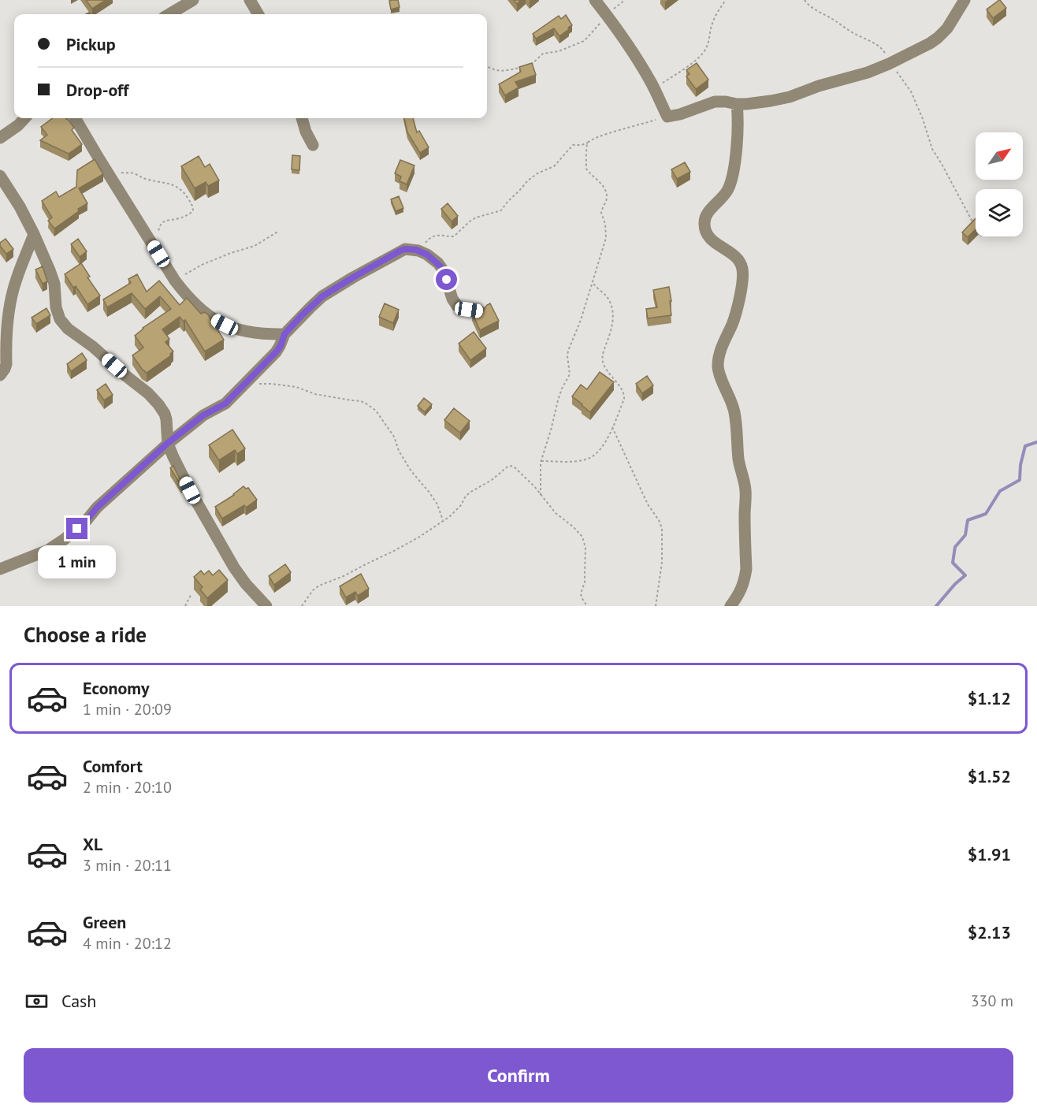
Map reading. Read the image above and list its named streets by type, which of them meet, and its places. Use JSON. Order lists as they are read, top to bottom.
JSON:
{
  "north": "top right",
  "page": {
    "banner": ["Pickup", "Drop-off"],
    "bubble": "1 min",
    "heading": "Choose a ride",
    "list": [
      {
        "name": "Economy",
        "note": "1 min · 20:09",
        "value": "$1.12"
      },
      {
        "name": "Comfort",
        "note": "2 min · 20:10",
        "value": "$1.52"
      },
      {
        "name": "XL",
        "note": "3 min · 20:11",
        "value": "$1.91"
      },
      {
        "name": "Green",
        "note": "4 min · 20:12",
        "value": "$2.13"
      }
    ],
    "pay": ["Cash", "330 m"],
    "buttons": "Confirm"
  }
}
